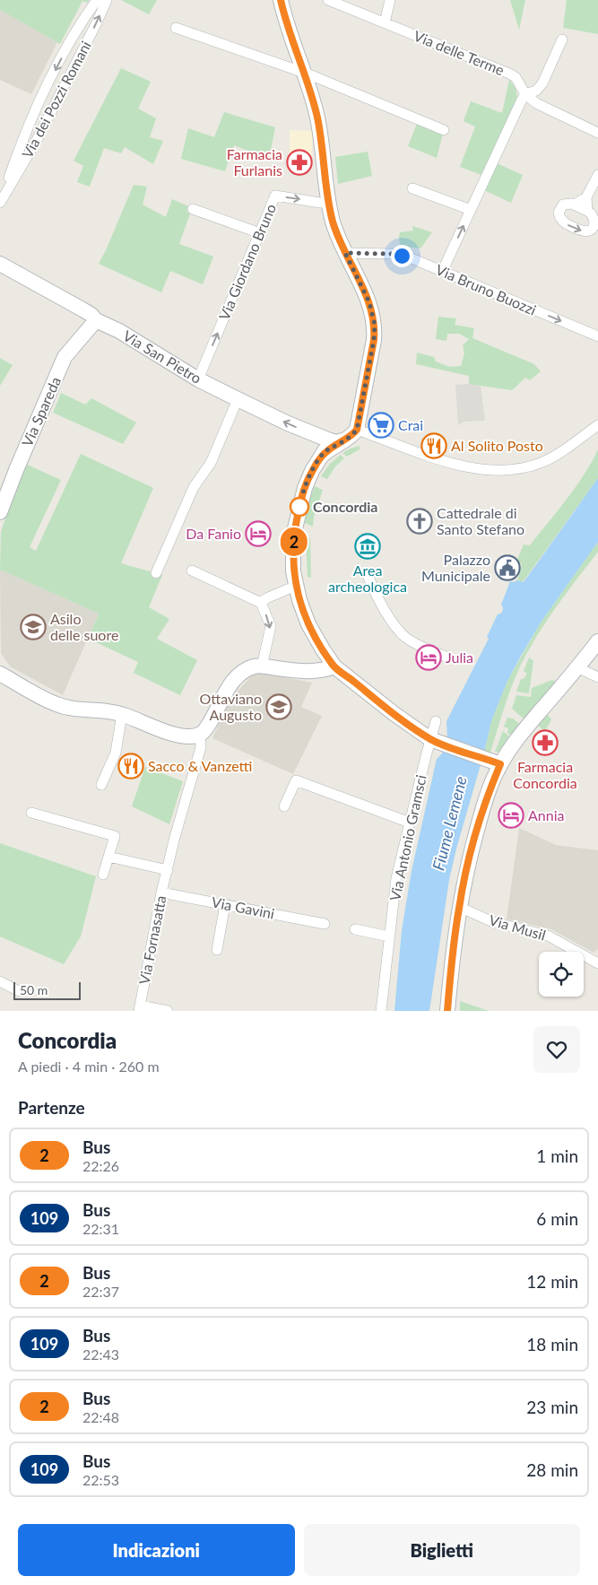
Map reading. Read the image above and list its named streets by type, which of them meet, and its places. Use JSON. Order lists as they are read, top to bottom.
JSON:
{
  "streets": {
    "street": [
      "Via delle Terme",
      "Via dei Pozzi Romani",
      "Via Giordano Bruno",
      "Via Bruno Buozzi",
      "Via San Pietro",
      "Via Spareda",
      "Via Antonio Gramsci",
      "Via Gavini",
      "Via Musil",
      "Via Fornasatta"
    ]
  },
  "crossings": [
    ["Via Giordano Bruno", "Via San Pietro"],
    ["Via San Pietro", "Via Spareda"],
    ["Via Gavini", "Via Fornasatta"]
  ],
  "one_way": ["Via Giordano Bruno", "Via Bruno Buozzi"],
  "water": ["Fiume Lemene"],
  "places": {
    "pharmacy": ["Farmacia Furlanis", "Farmacia Concordia"],
    "supermarket": ["Crai"],
    "restaurant": ["Al Solito Posto", "Sacco & Vanzetti"],
    "other": ["Concordia"],
    "church": ["Cattedrale di Santo Stefano"],
    "hotel": ["Da Fanio", "Julia", "Annia"],
    "museum": ["Area archeologica"],
    "public building": ["Palazzo Municipale"],
    "school or university": ["Asilo delle suore", "Ottaviano Augusto"]
  },
  "lines": ["bus line 2"],
  "scale_bar": "50 m",
  "page": {
    "on_map": "2",
    "scale": "50 m",
    "heading": [
      ["Concordia", "A piedi · 4 min · 260 m"],
      "Partenze"
    ],
    "list": [
      {
        "mark": "2",
        "name": "Bus",
        "note": "22:26",
        "value": "1 min"
      },
      {
        "mark": "109",
        "name": "Bus",
        "note": "22:31",
        "value": "6 min"
      },
      {
        "mark": "2",
        "name": "Bus",
        "note": "22:37",
        "value": "12 min"
      },
      {
        "mark": "109",
        "name": "Bus",
        "note": "22:43",
        "value": "18 min"
      },
      {
        "mark": "2",
        "name": "Bus",
        "note": "22:48",
        "value": "23 min"
      },
      {
        "mark": "109",
        "name": "Bus",
        "note": "22:53",
        "value": "28 min"
      }
    ],
    "buttons": ["Indicazioni", "Biglietti"]
  }
}
